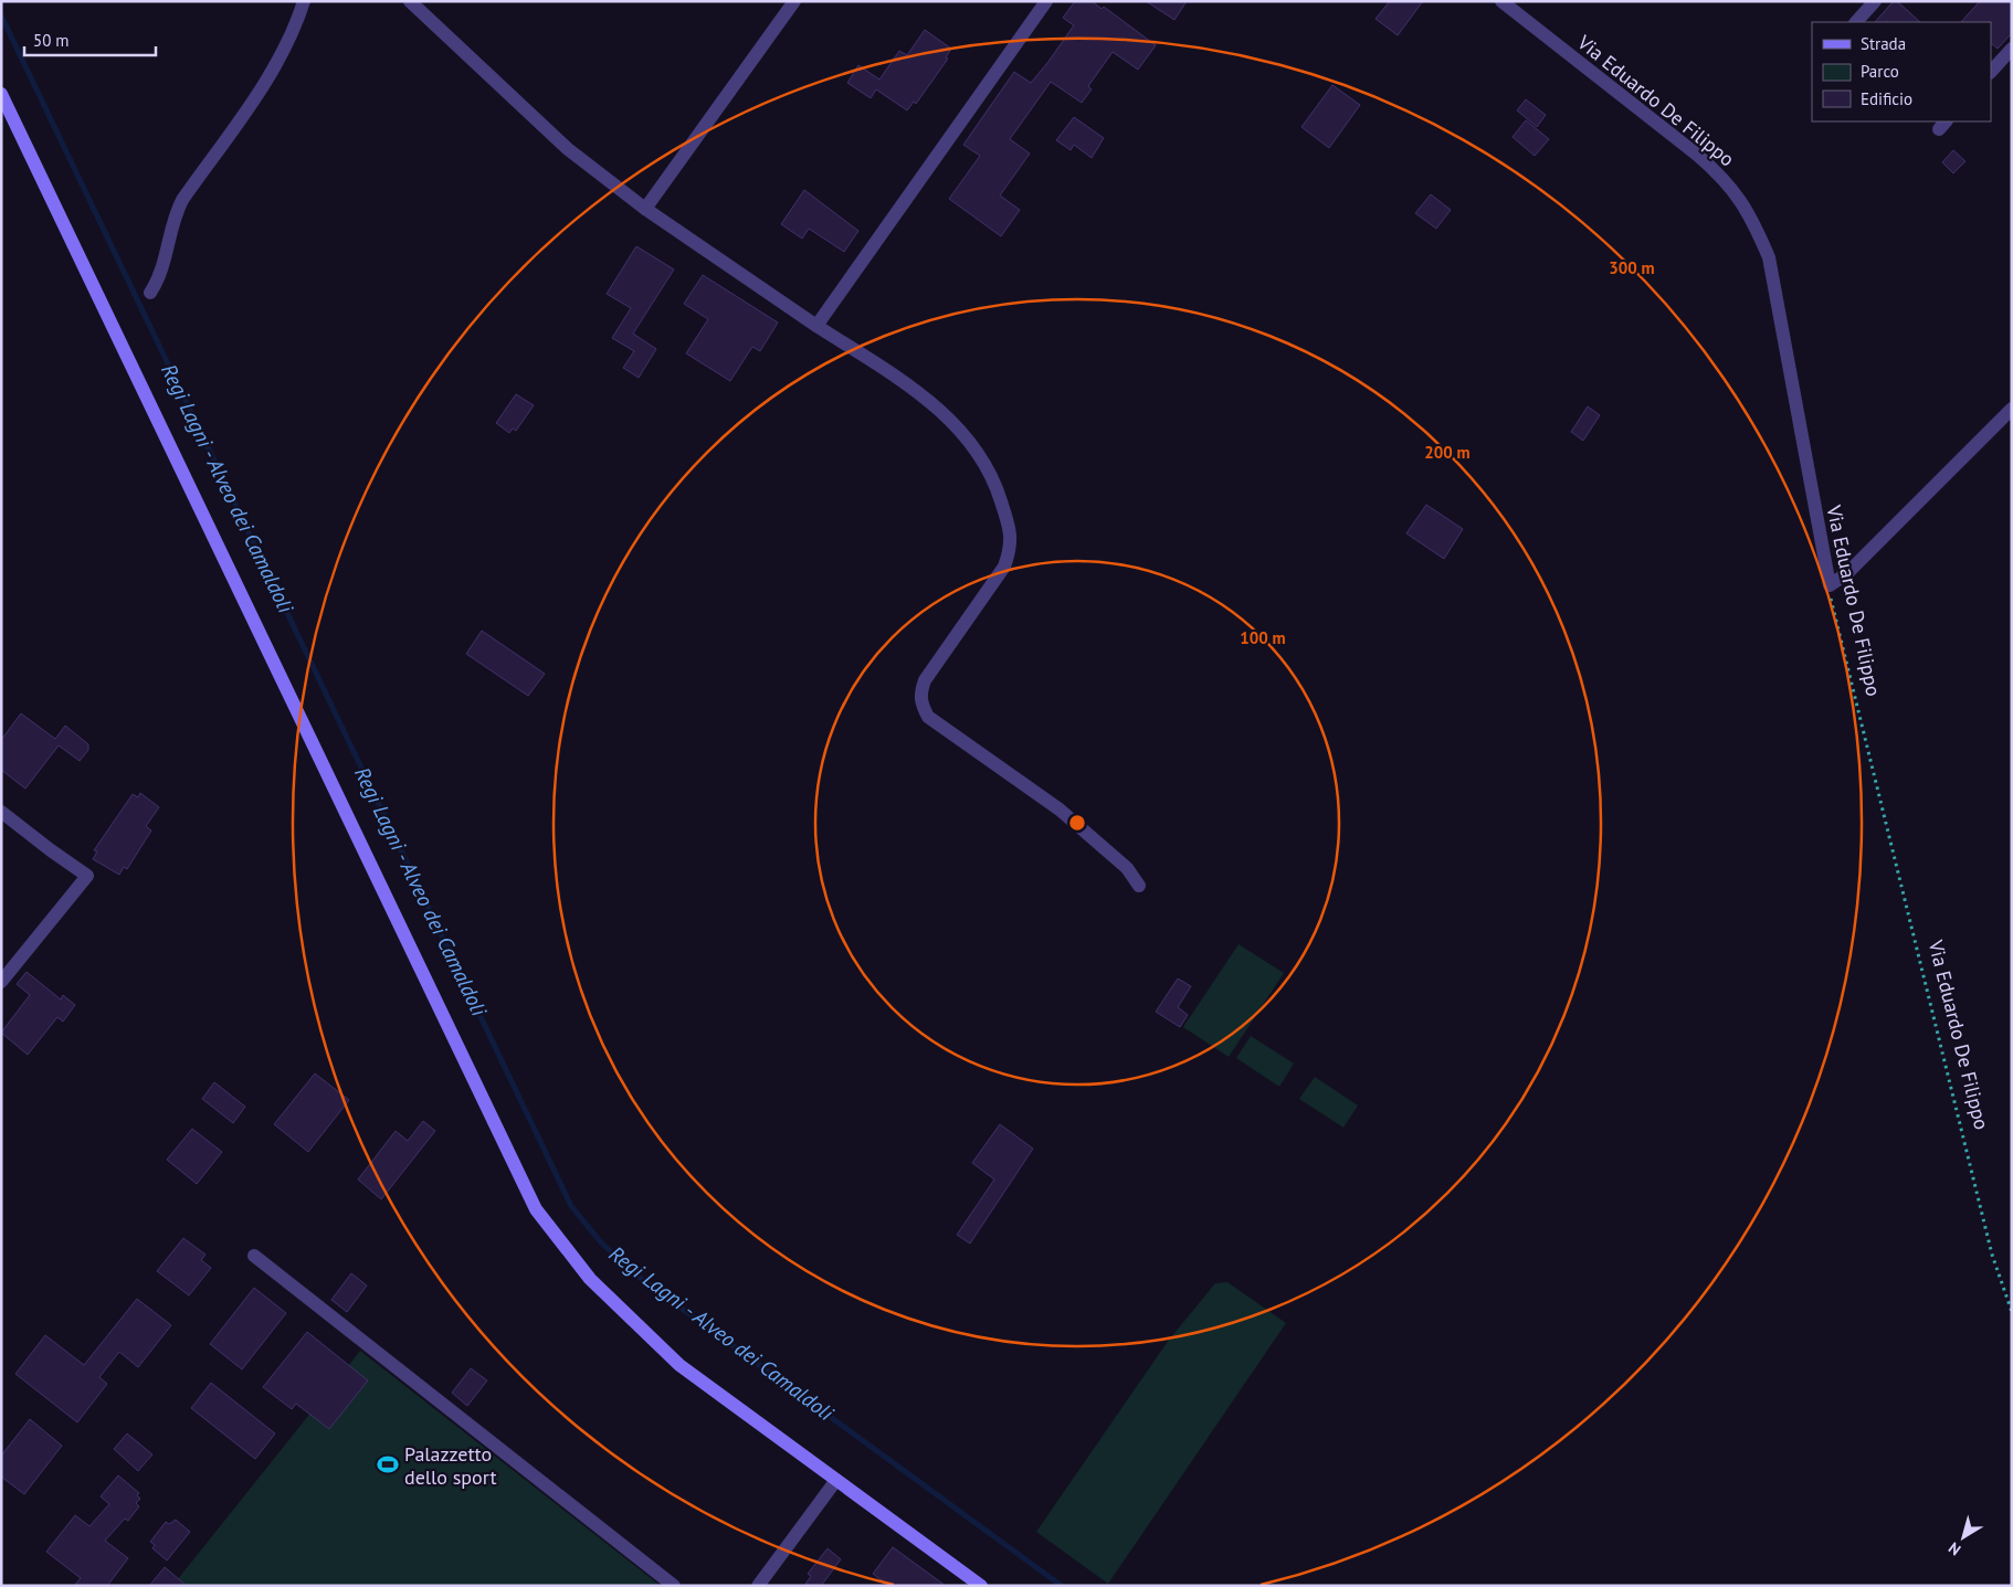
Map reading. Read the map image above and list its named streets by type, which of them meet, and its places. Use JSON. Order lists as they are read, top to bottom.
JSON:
{
  "streets": {
    "street": ["Via Eduardo De Filippo"]
  },
  "water": ["Regi Lagni - Alveo dei Camaldoli"],
  "places": {
    "sports": ["Palazzetto dello sport"]
  },
  "legend": ["Strada", "Parco", "Edificio"],
  "scale_bar": "50 m",
  "north": "bottom left",
  "rings": ["300 m", "200 m", "100 m"]
}
